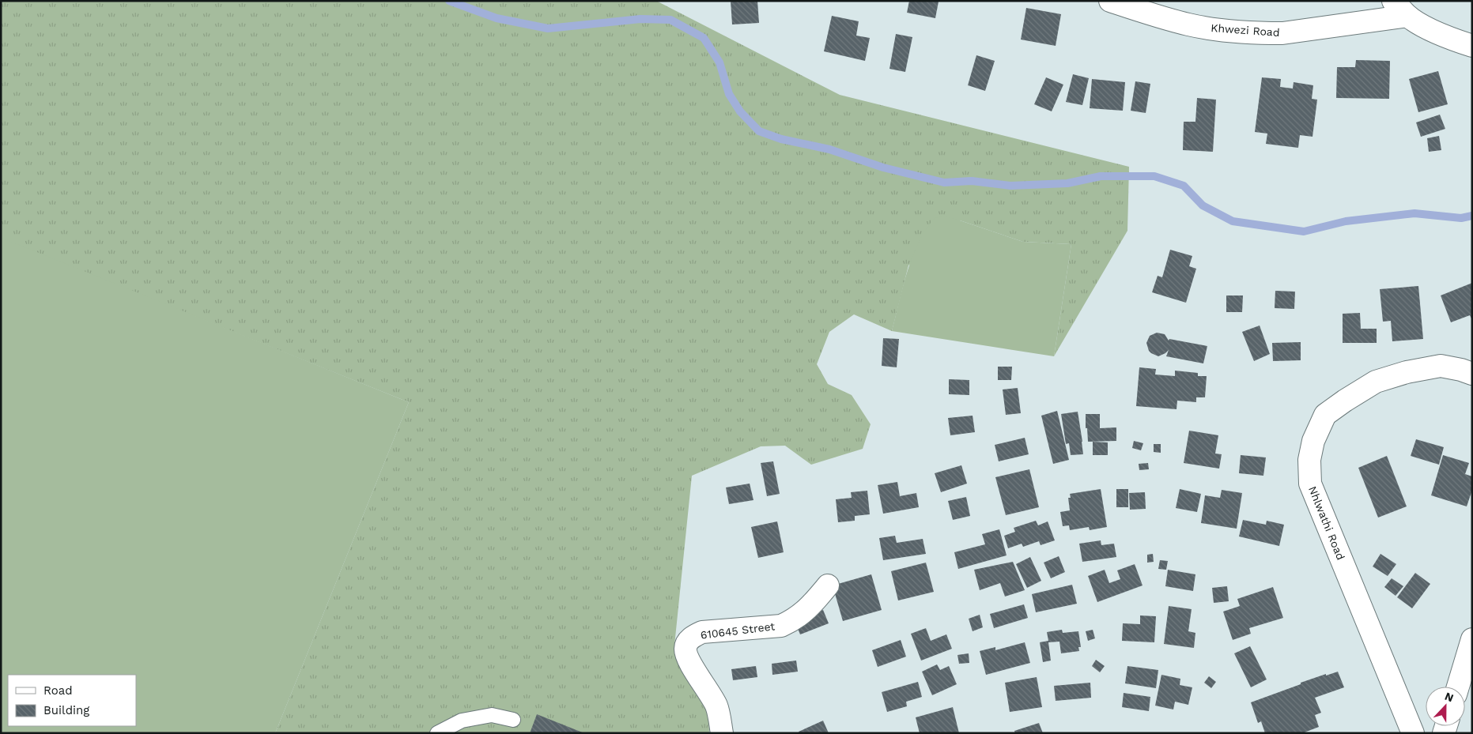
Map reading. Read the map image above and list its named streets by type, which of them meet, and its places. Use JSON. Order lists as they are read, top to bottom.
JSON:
{
  "streets": {
    "street": ["Khwezi Road", "Nhlwathi Road", "610645 Street"]
  },
  "legend": ["Road", "Building"],
  "north": "top"
}
